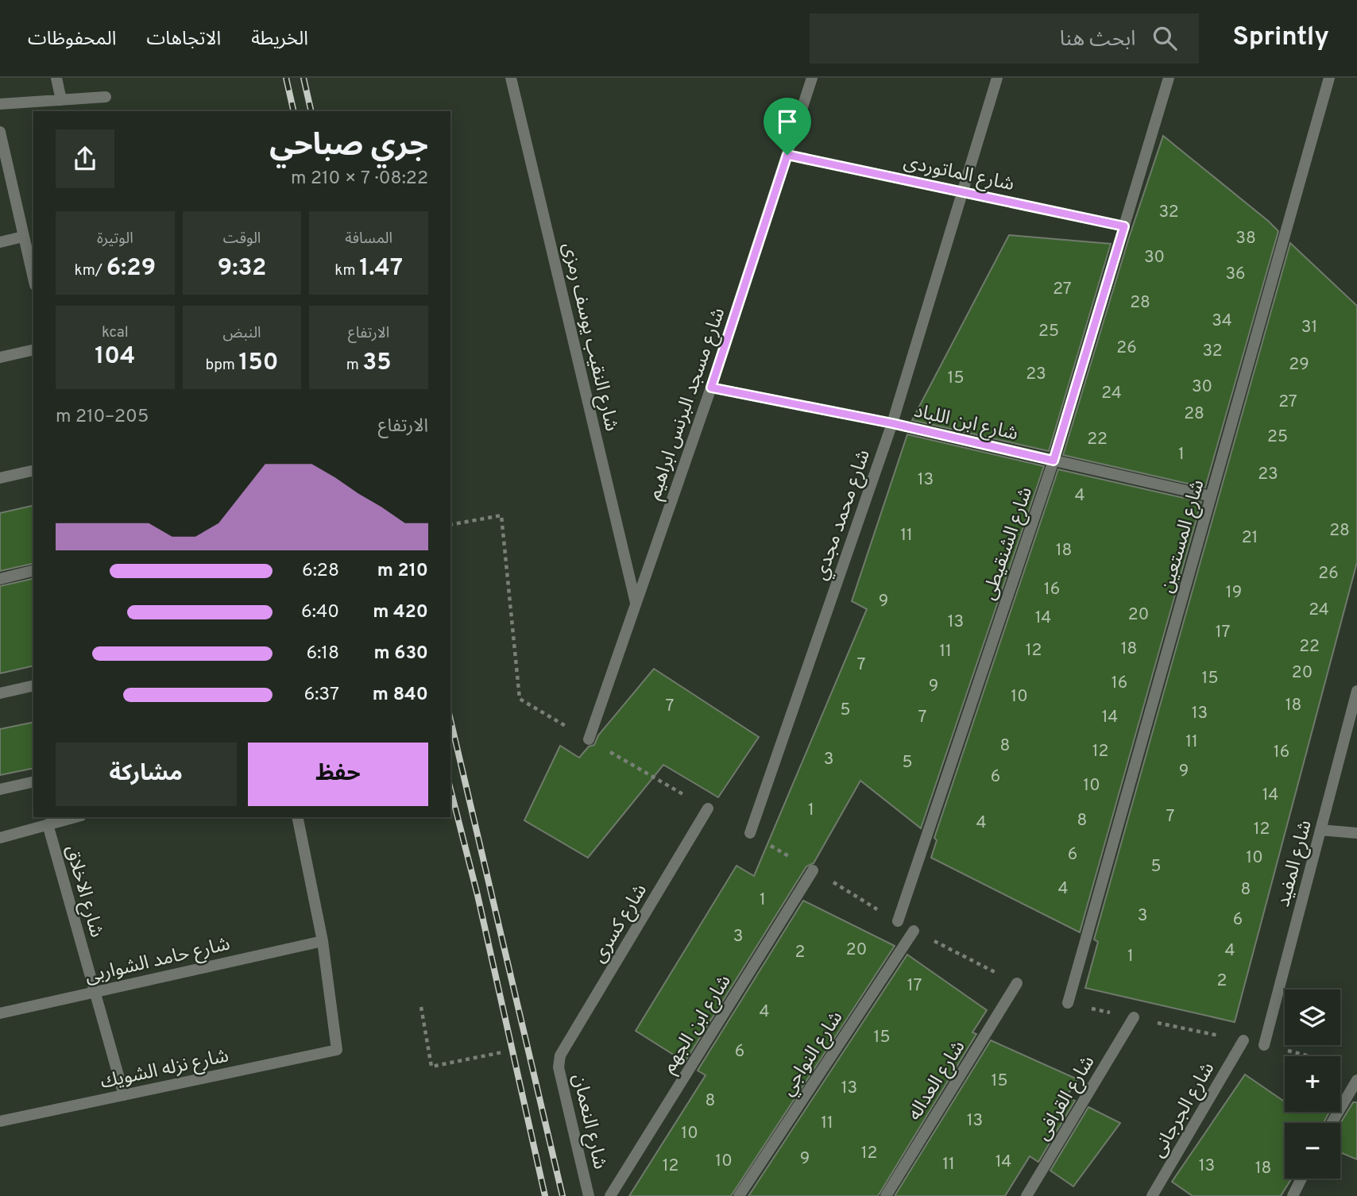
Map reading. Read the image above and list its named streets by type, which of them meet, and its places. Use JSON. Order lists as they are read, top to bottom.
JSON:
{
  "streets": {
    "street": [
      "شارع الماتوردى",
      "شارع النقيب يوسف رمزى",
      "شارع مسجد البرنس ابراهيم",
      "شارع ابن اللباد",
      "شارع محمد مجدي",
      "شارع المستعين",
      "شارع الشنقيطى",
      "شارع المفيد",
      "شارع الاخلاق",
      "شارع كسرى",
      "شارع حامد الشواربى",
      "شارع ابن الجهم",
      "شارع النواجي",
      "شارع نزله الشويك",
      "شارع العداله",
      "شارع القرافى",
      "شارع الجرجانى",
      "شارع النعمان"
    ]
  },
  "crossings": [
    ["شارع الماتوردى", "شارع مسجد البرنس ابراهيم"],
    ["شارع الماتوردى", "شارع محمد مجدي"],
    ["شارع الماتوردى", "شارع الشنقيطى"],
    ["شارع النقيب يوسف رمزى", "شارع مسجد البرنس ابراهيم"],
    ["شارع مسجد البرنس ابراهيم", "شارع ابن اللباد"],
    ["شارع ابن اللباد", "شارع محمد مجدي"],
    ["شارع ابن اللباد", "شارع المستعين"],
    ["شارع ابن اللباد", "شارع الشنقيطى"],
    ["شارع الاخلاق", "شارع حامد الشواربى"],
    ["شارع الاخلاق", "شارع نزله الشويك"],
    ["شارع كسرى", "شارع النعمان"],
    ["شارع حامد الشواربى", "شارع نزله الشويك"]
  ],
  "house_numbers": [
    "32",
    "38",
    "30",
    "36",
    "27",
    "28",
    "34",
    "31",
    "25",
    "26",
    "32",
    "29",
    "23",
    "15",
    "30",
    "24",
    "27",
    "28",
    "25",
    "22",
    "1",
    "23",
    "13",
    "4",
    "28",
    "11",
    "21",
    "18",
    "26",
    "16",
    "19",
    "9",
    "24",
    "20",
    "14",
    "13",
    "17",
    "22",
    "18",
    "12",
    "11",
    "7",
    "20",
    "15",
    "16",
    "9",
    "10",
    "18",
    "7",
    "5",
    "13",
    "7",
    "14",
    "11",
    "8",
    "12",
    "16",
    "3",
    "5",
    "9",
    "6",
    "10",
    "14",
    "1",
    "7",
    "8",
    "4",
    "12",
    "6",
    "10",
    "5",
    "4",
    "8",
    "1",
    "3",
    "6",
    "3",
    "20",
    "4",
    "2",
    "1",
    "2",
    "17",
    "4",
    "15",
    "6",
    "15",
    "13",
    "8",
    "13",
    "11",
    "10",
    "12",
    "9",
    "10",
    "14",
    "11",
    "12",
    "13",
    "18"
  ],
  "page": {
    "header": "Sprintly",
    "search": "ابحث هنا",
    "nav": ["الخريطة", "الاتجاهات", "المحفوظات"],
    "heading": ["جري صباحي", "08:22 · 7 × 210 m"],
    "stats": [
      ["المسافة", "1.47 km"],
      ["الوقت", "9:32"],
      ["الوتيرة", "6:29 /km"],
      ["الارتفاع", "35 m"],
      ["النبض", "150 bpm"],
      ["kcal", "104"]
    ],
    "chart": ["الارتفاع", "205–210 m"],
    "list": [
      {
        "name": "210 m",
        "note": "6:28"
      },
      {
        "name": "420 m",
        "note": "6:40"
      },
      {
        "name": "630 m",
        "note": "6:18"
      },
      {
        "name": "840 m",
        "note": "6:37"
      }
    ],
    "buttons": ["حفظ", "مشاركة"],
    "map_buttons": ["+", "−"]
  }
}
